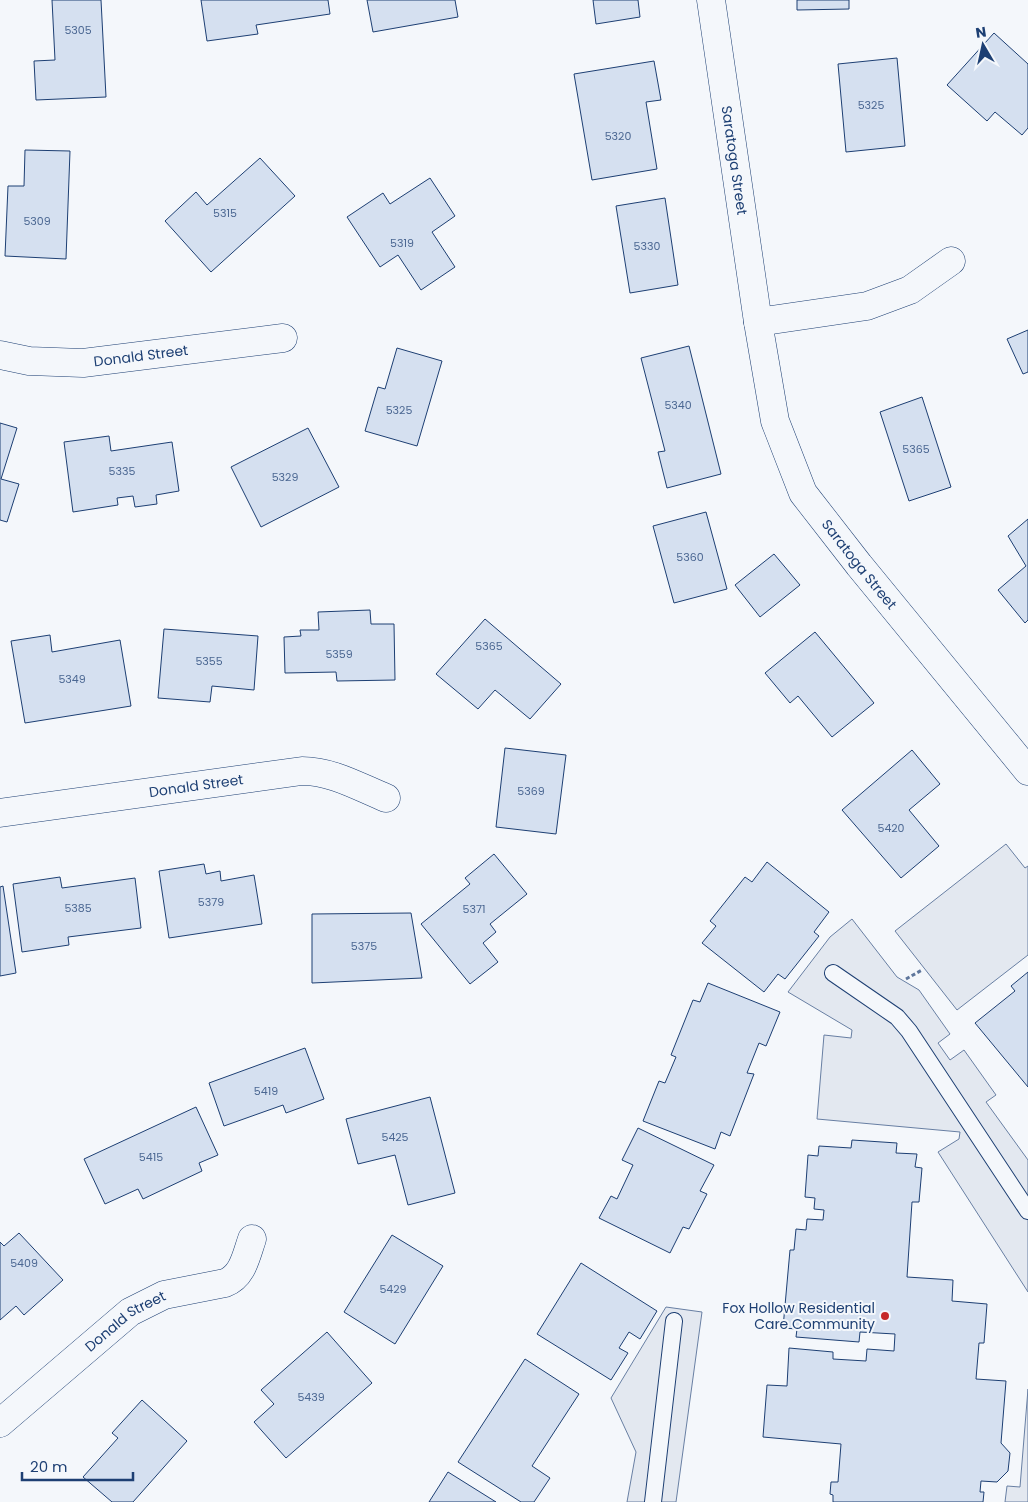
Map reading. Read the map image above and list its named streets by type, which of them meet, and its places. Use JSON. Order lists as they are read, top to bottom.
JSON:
{
  "streets": {
    "street": ["Saratoga Street", "Donald Street"]
  },
  "places": ["Fox Hollow Residential Care Community"],
  "house_numbers": [
    "5305",
    "5325",
    "5320",
    "5315",
    "5309",
    "5319",
    "5330",
    "5340",
    "5325",
    "5365",
    "5335",
    "5329",
    "5360",
    "5365",
    "5359",
    "5355",
    "5349",
    "5369",
    "5420",
    "5379",
    "5385",
    "5371",
    "5375",
    "5419",
    "5425",
    "5415",
    "5409",
    "5429",
    "5439"
  ],
  "scale_bar": "20 m",
  "north": "top"
}
